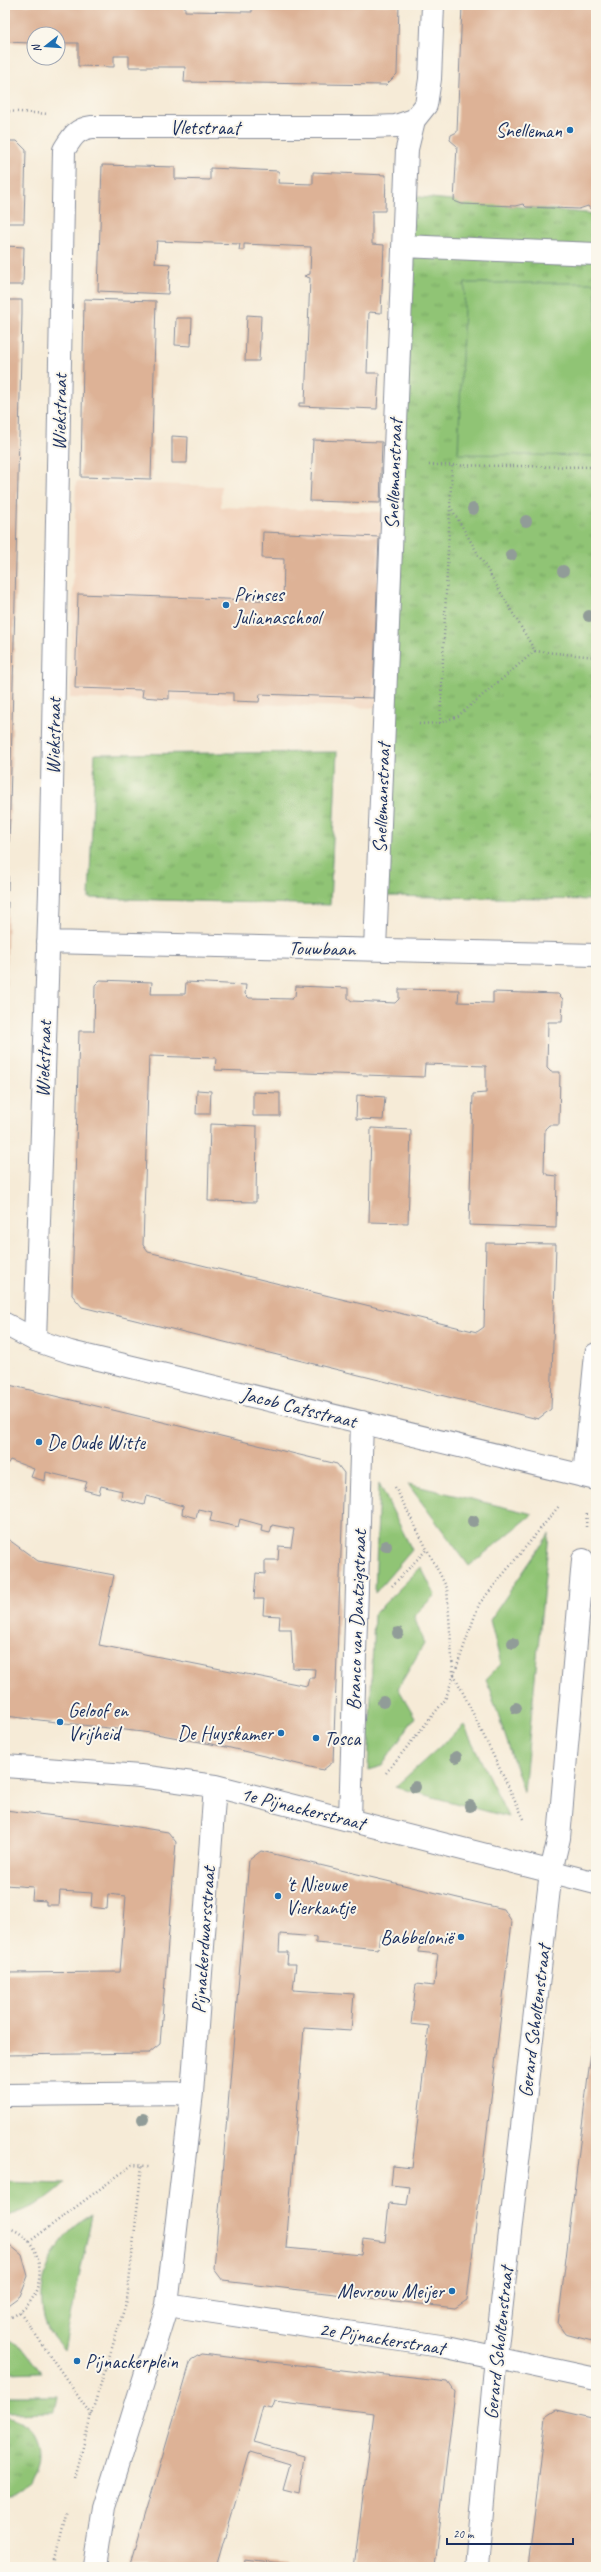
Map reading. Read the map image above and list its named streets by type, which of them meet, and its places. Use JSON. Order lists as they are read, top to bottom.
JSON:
{
  "streets": {
    "street": [
      "Vletstraat",
      "Wiekstraat",
      "Snellemanstraat",
      "Touwbaan",
      "Jacob Catsstraat",
      "Branco van Dantzigstraat",
      "1e Pijnackerstraat",
      "Pijnackerdwarsstraat",
      "Gerard Scholtenstraat",
      "2e Pijnackerstraat"
    ]
  },
  "crossings": [
    ["Vletstraat", "Wiekstraat"],
    ["Vletstraat", "Snellemanstraat"],
    ["Wiekstraat", "Touwbaan"],
    ["Wiekstraat", "Jacob Catsstraat"],
    ["Snellemanstraat", "Touwbaan"],
    ["Jacob Catsstraat", "Branco van Dantzigstraat"],
    ["Branco van Dantzigstraat", "1e Pijnackerstraat"],
    ["1e Pijnackerstraat", "Pijnackerdwarsstraat"],
    ["1e Pijnackerstraat", "Gerard Scholtenstraat"],
    ["Gerard Scholtenstraat", "2e Pijnackerstraat"]
  ],
  "places": [
    "Snelleman",
    "Prinses Julianaschool",
    "De Oude Witte",
    "Geloof en Vrijheid",
    "De Huyskamer",
    "Tosca",
    "'t Nieuwe Vierkantje",
    "Babbelonië",
    "Mevrouw Meijer",
    "Pijnackerplein"
  ],
  "scale_bar": "20 m",
  "north": "left"
}
